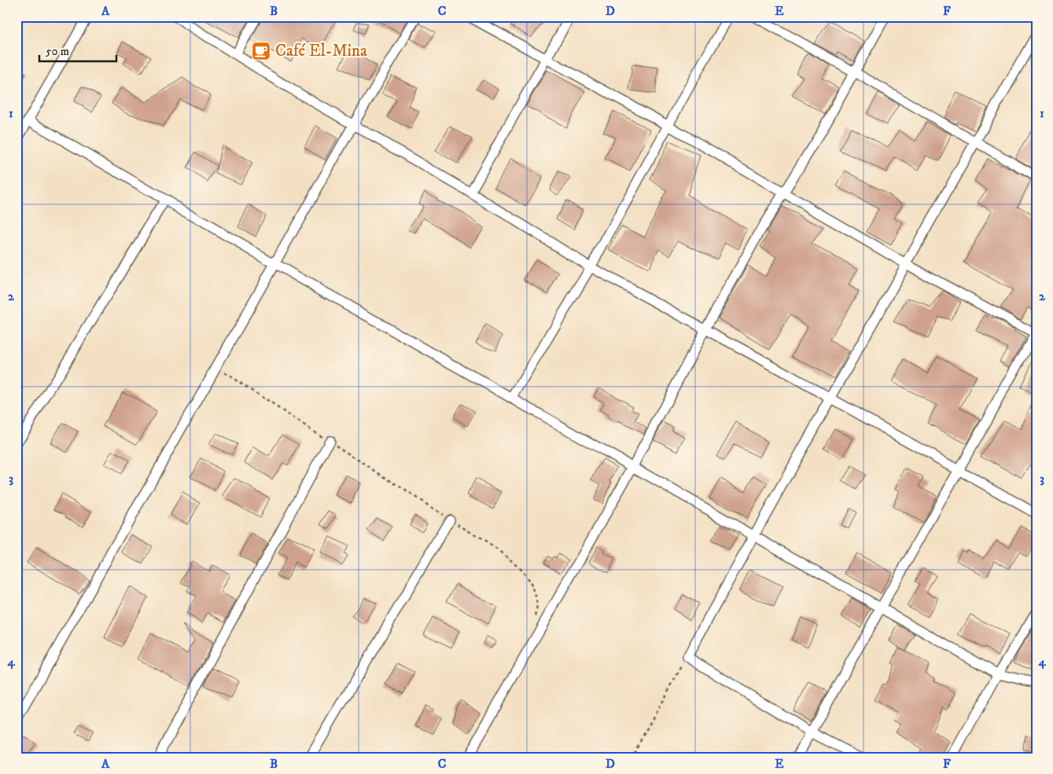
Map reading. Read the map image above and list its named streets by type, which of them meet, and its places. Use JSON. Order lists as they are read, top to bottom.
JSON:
{
  "places": {
    "cafe": ["Café El-Mina"]
  },
  "scale_bar": "50 m",
  "grid": {
    "columns": [
      "A",
      "B",
      "C",
      "D",
      "E",
      "F"
    ],
    "rows": [
      "1",
      "2",
      "3",
      "4"
    ]
  }
}
